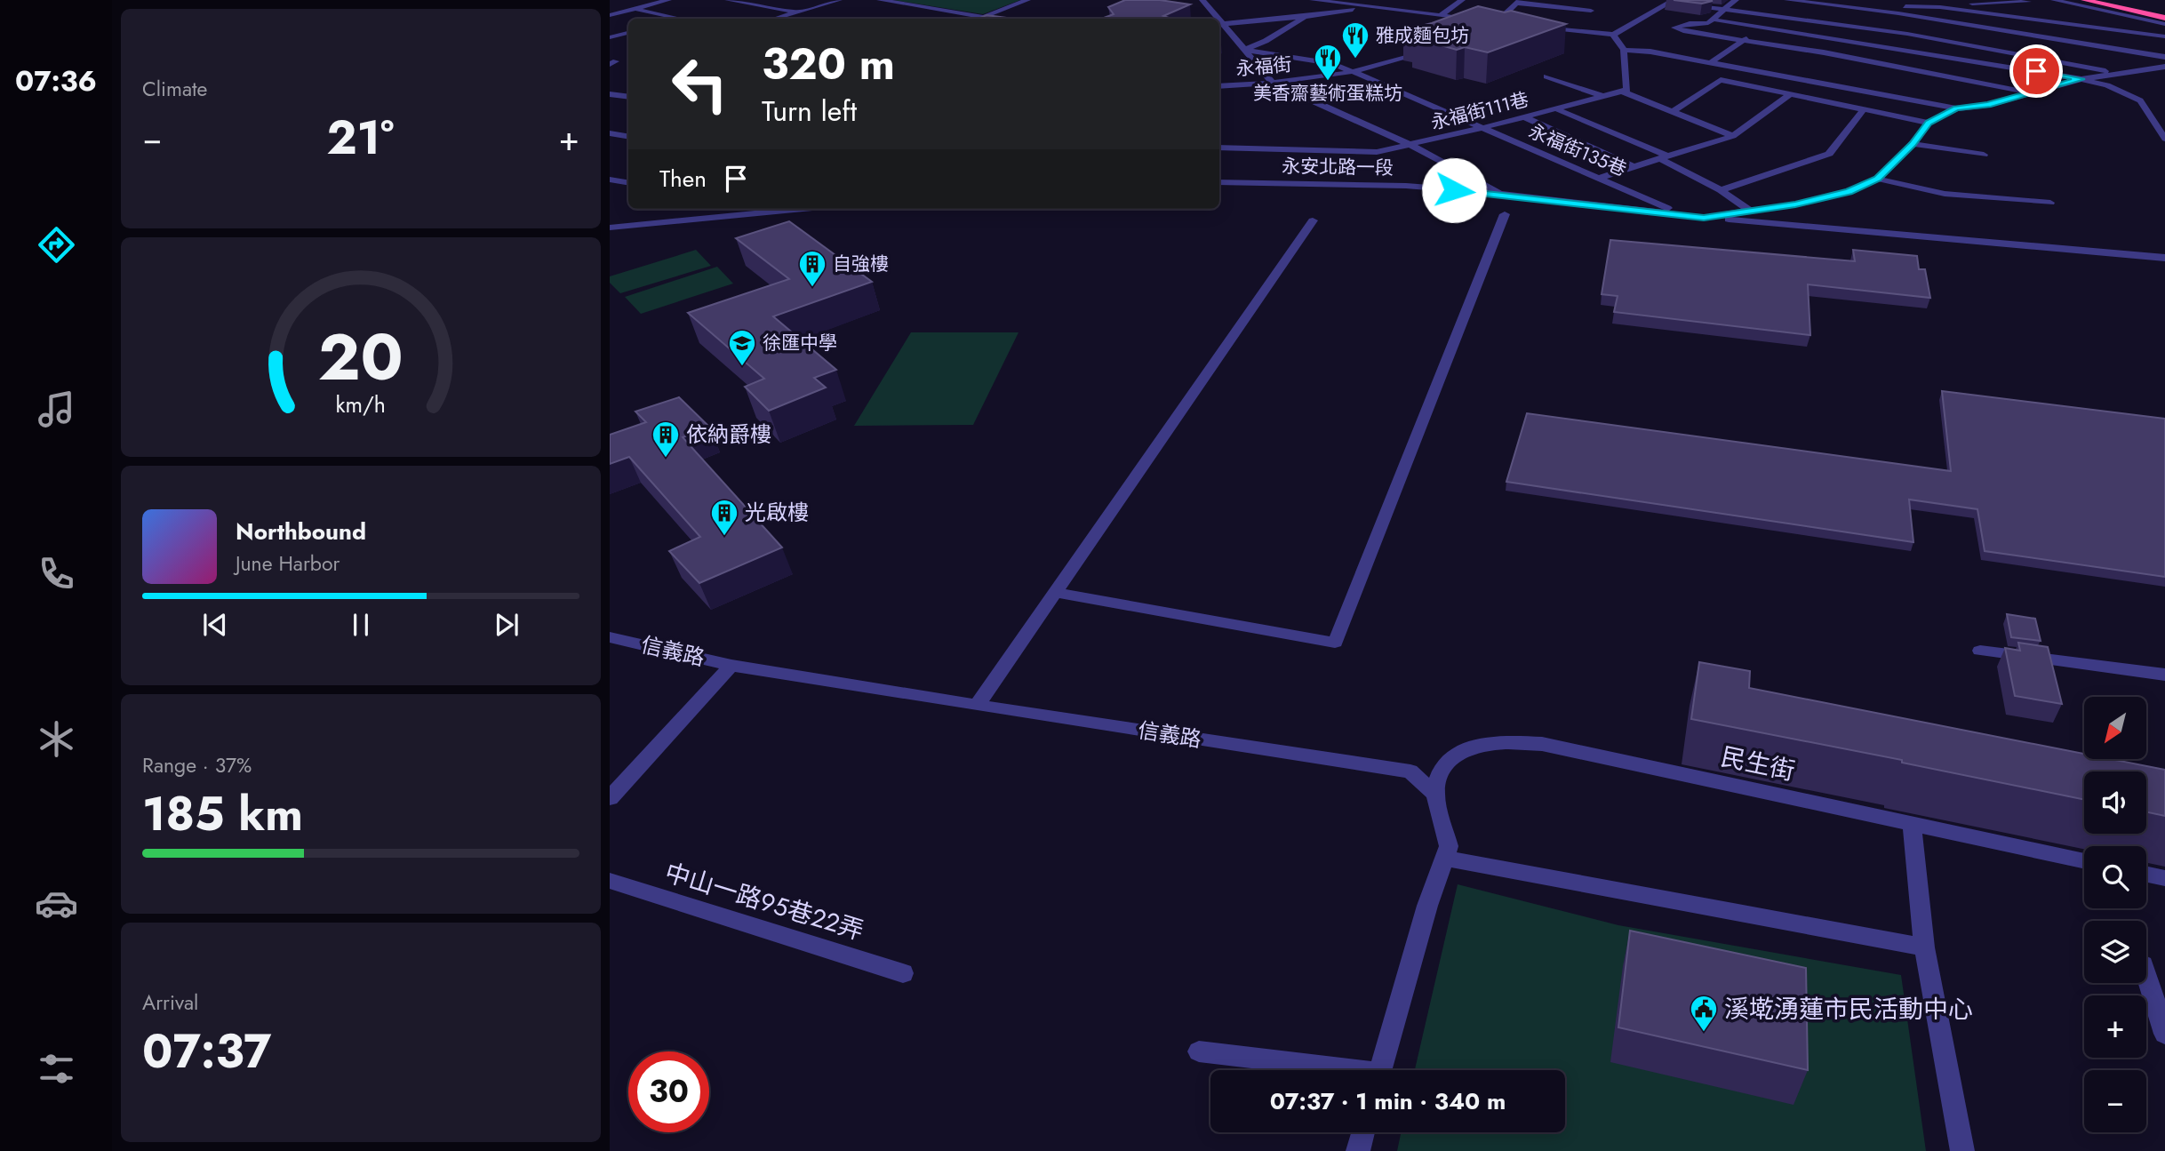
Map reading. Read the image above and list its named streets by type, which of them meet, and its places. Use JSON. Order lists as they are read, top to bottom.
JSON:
{
  "streets": {
    "street": [
      "永福街",
      "永福街111巷",
      "永福街135巷",
      "永安北路一段",
      "信義路",
      "民生街",
      "中山一路95巷22弄"
    ]
  },
  "crossings": [
    ["永福街", "永福街135巷"],
    ["永福街111巷", "永福街135巷"],
    ["永福街135巷", "永安北路一段"],
    ["信義路", "民生街"]
  ],
  "places": {
    "restaurant": ["雅成麵包坊", "美香齋藝術蛋糕坊"],
    "building": ["自強樓", "依納爵樓", "光啟樓"],
    "school or university": ["徐匯中學"],
    "public building": ["溪墘湧蓮市民活動中心"]
  },
  "north": "bottom left",
  "page": {
    "tabs": "07:36",
    "tile": [
      "Climate",
      ["Range · 37%", "185 km"],
      ["Arrival", "07:37"]
    ],
    "turn": ["320 m", "Turn left"],
    "heat": ["−", "21°", "+"],
    "then": "Then",
    "song": ["Northbound", "June Harbor"],
    "map_buttons": ["+", "−"],
    "limit": "30",
    "trip": "07:37 · 1 min · 340 m",
    "gauge": ["20", "km/h"]
  }
}
